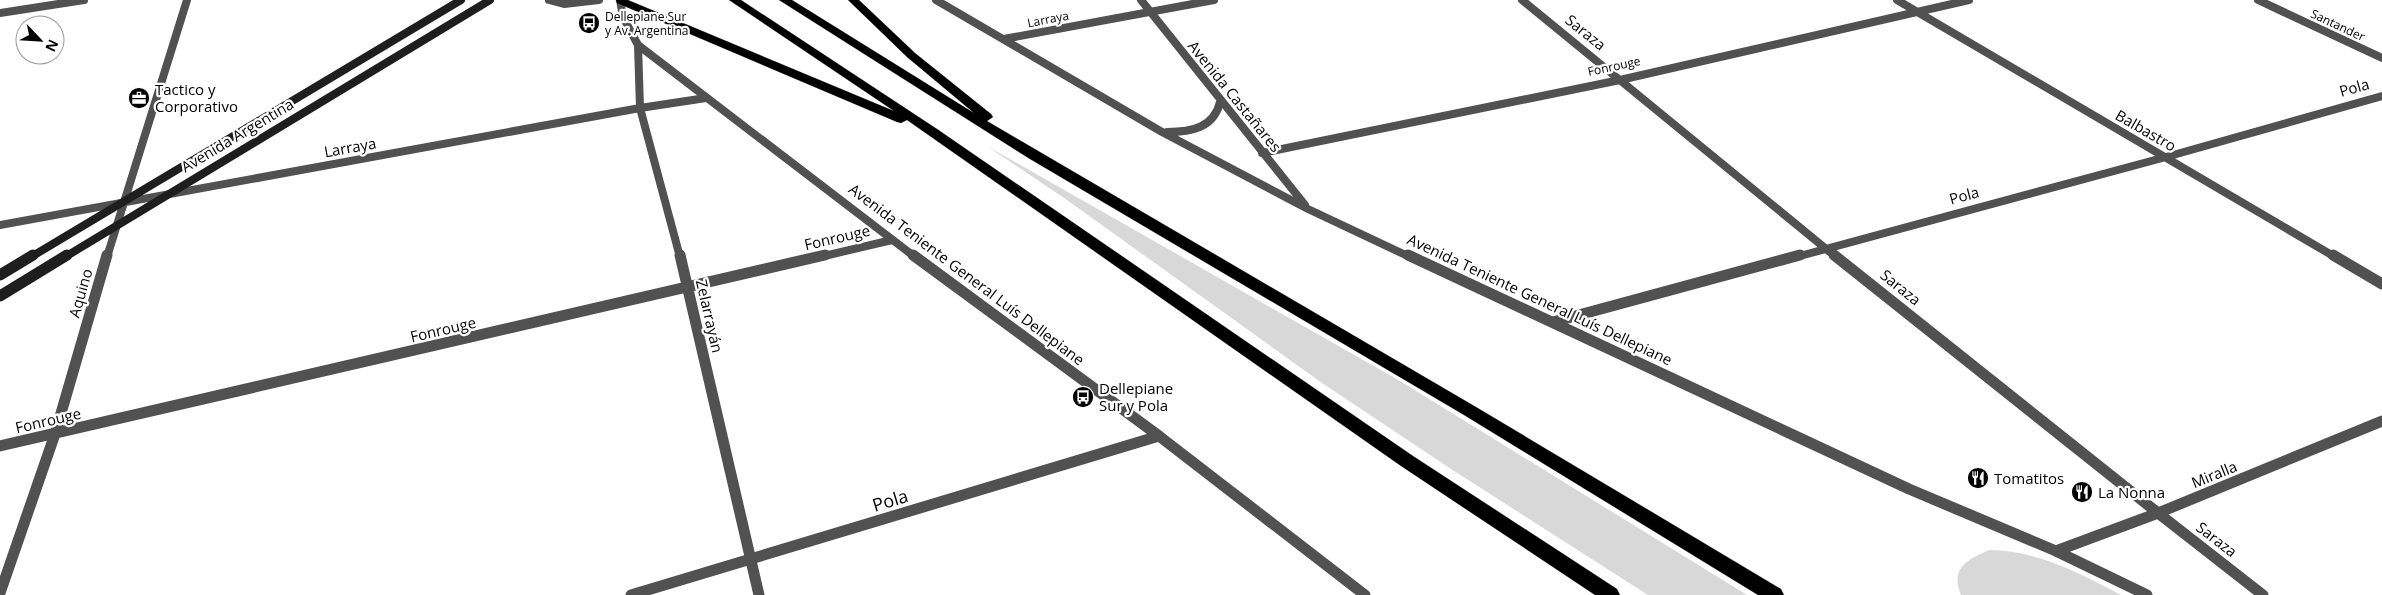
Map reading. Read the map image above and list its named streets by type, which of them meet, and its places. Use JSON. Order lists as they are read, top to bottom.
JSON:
{
  "streets": {
    "main road": ["Avenida Argentina"],
    "street": [
      "Larraya",
      "Santander",
      "Saraza",
      "Fonrouge",
      "Pola",
      "Avenida Castañares",
      "Balbastro",
      "Avenida Teniente General Luís Dellepiane",
      "Aquino",
      "Zelarrayán",
      "Miralla"
    ]
  },
  "crossings": [
    ["Larraya", "Avenida Castañares"],
    ["Larraya", "Avenida Argentina"],
    ["Larraya", "Avenida Teniente General Luís Dellepiane"],
    ["Larraya", "Aquino"],
    ["Larraya", "Zelarrayán"],
    ["Saraza", "Fonrouge"],
    ["Saraza", "Pola"],
    ["Saraza", "Miralla"],
    ["Fonrouge", "Avenida Castañares"],
    ["Fonrouge", "Balbastro"],
    ["Fonrouge", "Avenida Teniente General Luís Dellepiane"],
    ["Fonrouge", "Aquino"],
    ["Fonrouge", "Zelarrayán"],
    ["Pola", "Balbastro"],
    ["Pola", "Avenida Teniente General Luís Dellepiane"],
    ["Pola", "Zelarrayán"],
    ["Avenida Castañares", "Avenida Teniente General Luís Dellepiane"],
    ["Avenida Argentina", "Aquino"],
    ["Avenida Teniente General Luís Dellepiane", "Zelarrayán"],
    ["Avenida Teniente General Luís Dellepiane", "Miralla"]
  ],
  "places": {
    "bus stop": ["Dellepiane Sur y Av. Argentina", "Dellepiane Sur y Pola"],
    "office": ["Tactico y Corporativo"],
    "restaurant": ["Tomatitos", "La Nonna"]
  },
  "north": "bottom right"
}
